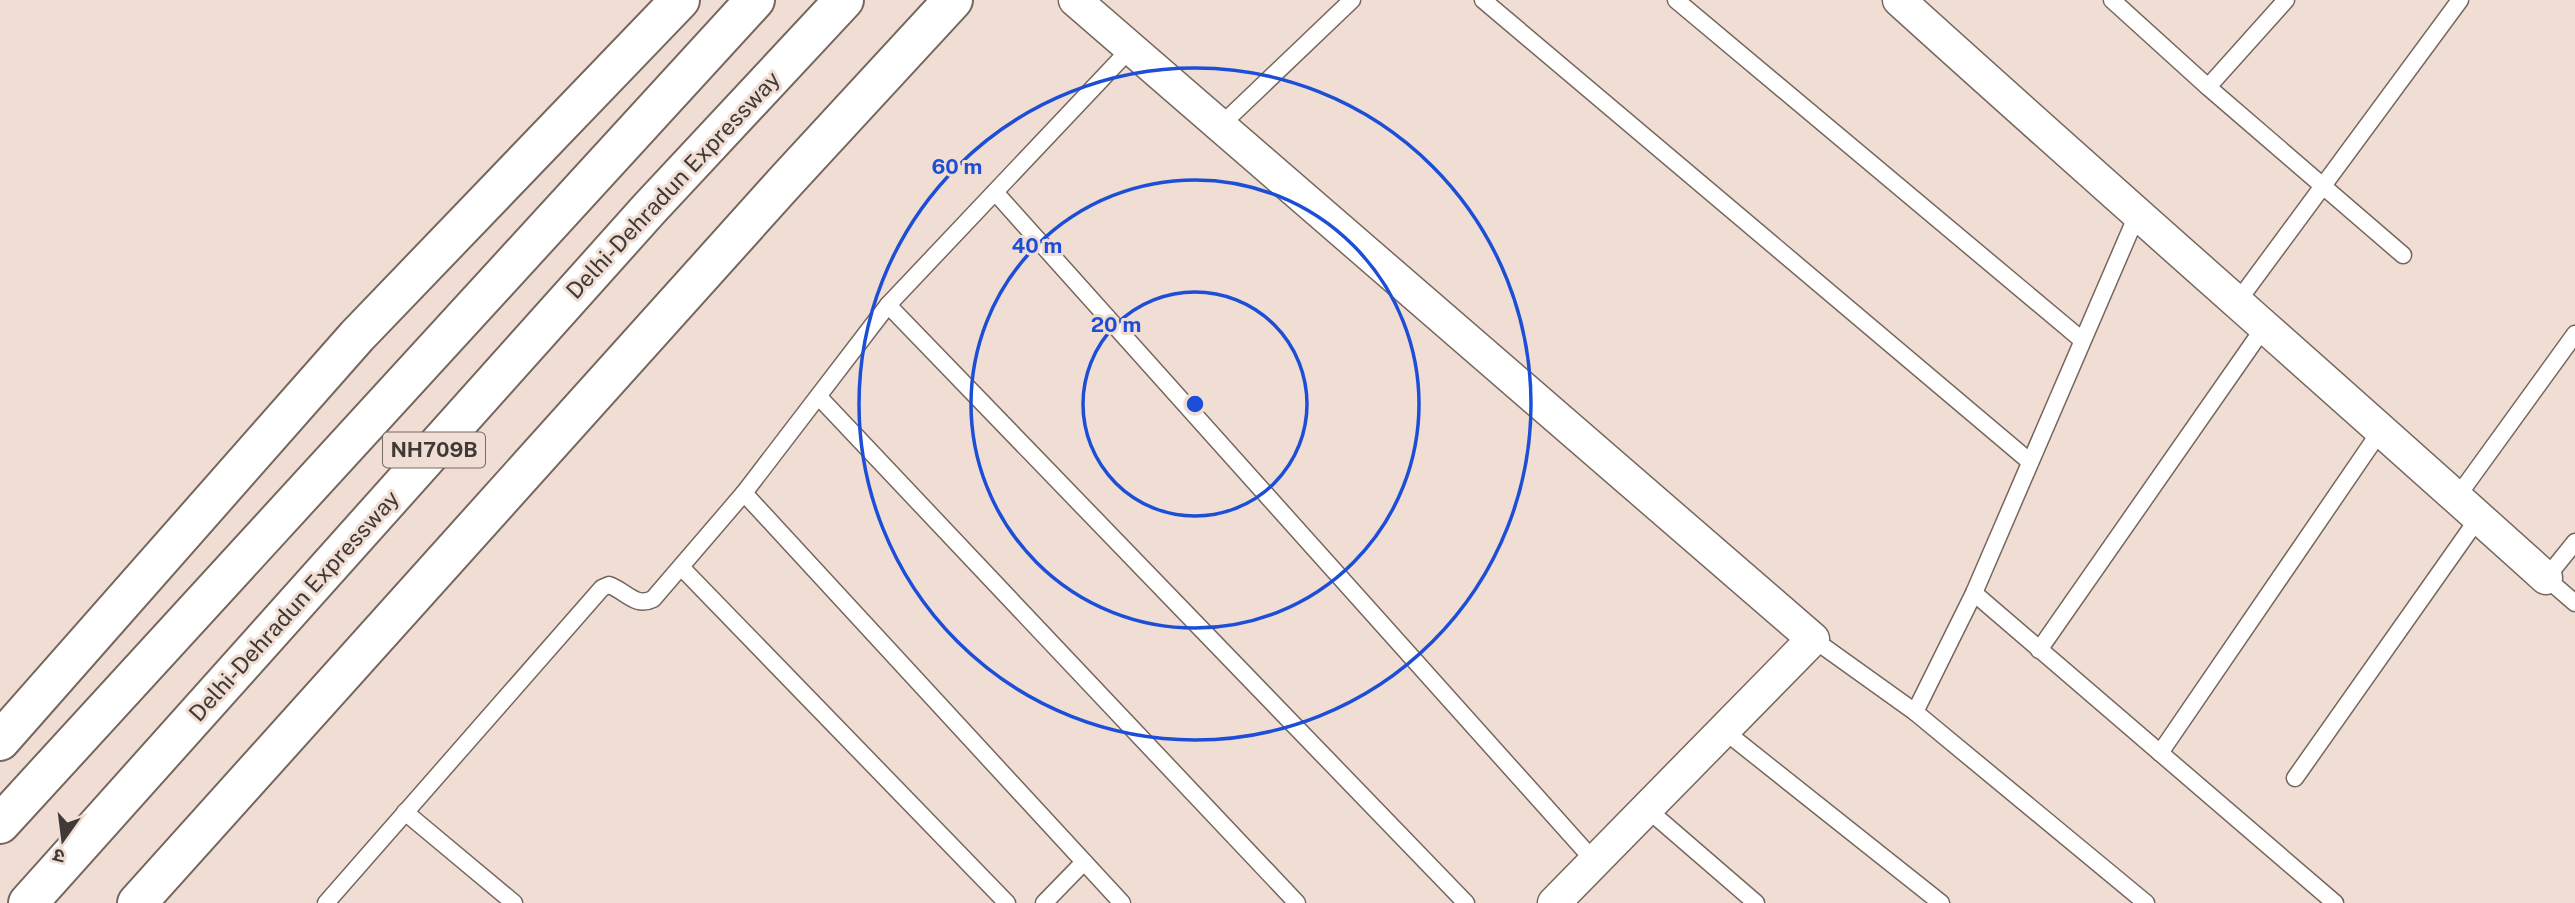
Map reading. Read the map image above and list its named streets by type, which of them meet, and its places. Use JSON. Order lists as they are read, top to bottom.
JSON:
{
  "streets": {
    "main road": ["Delhi-Dehradun Expressway", "NH709B"]
  },
  "north": "bottom",
  "rings": ["60 m", "40 m", "20 m"]
}
